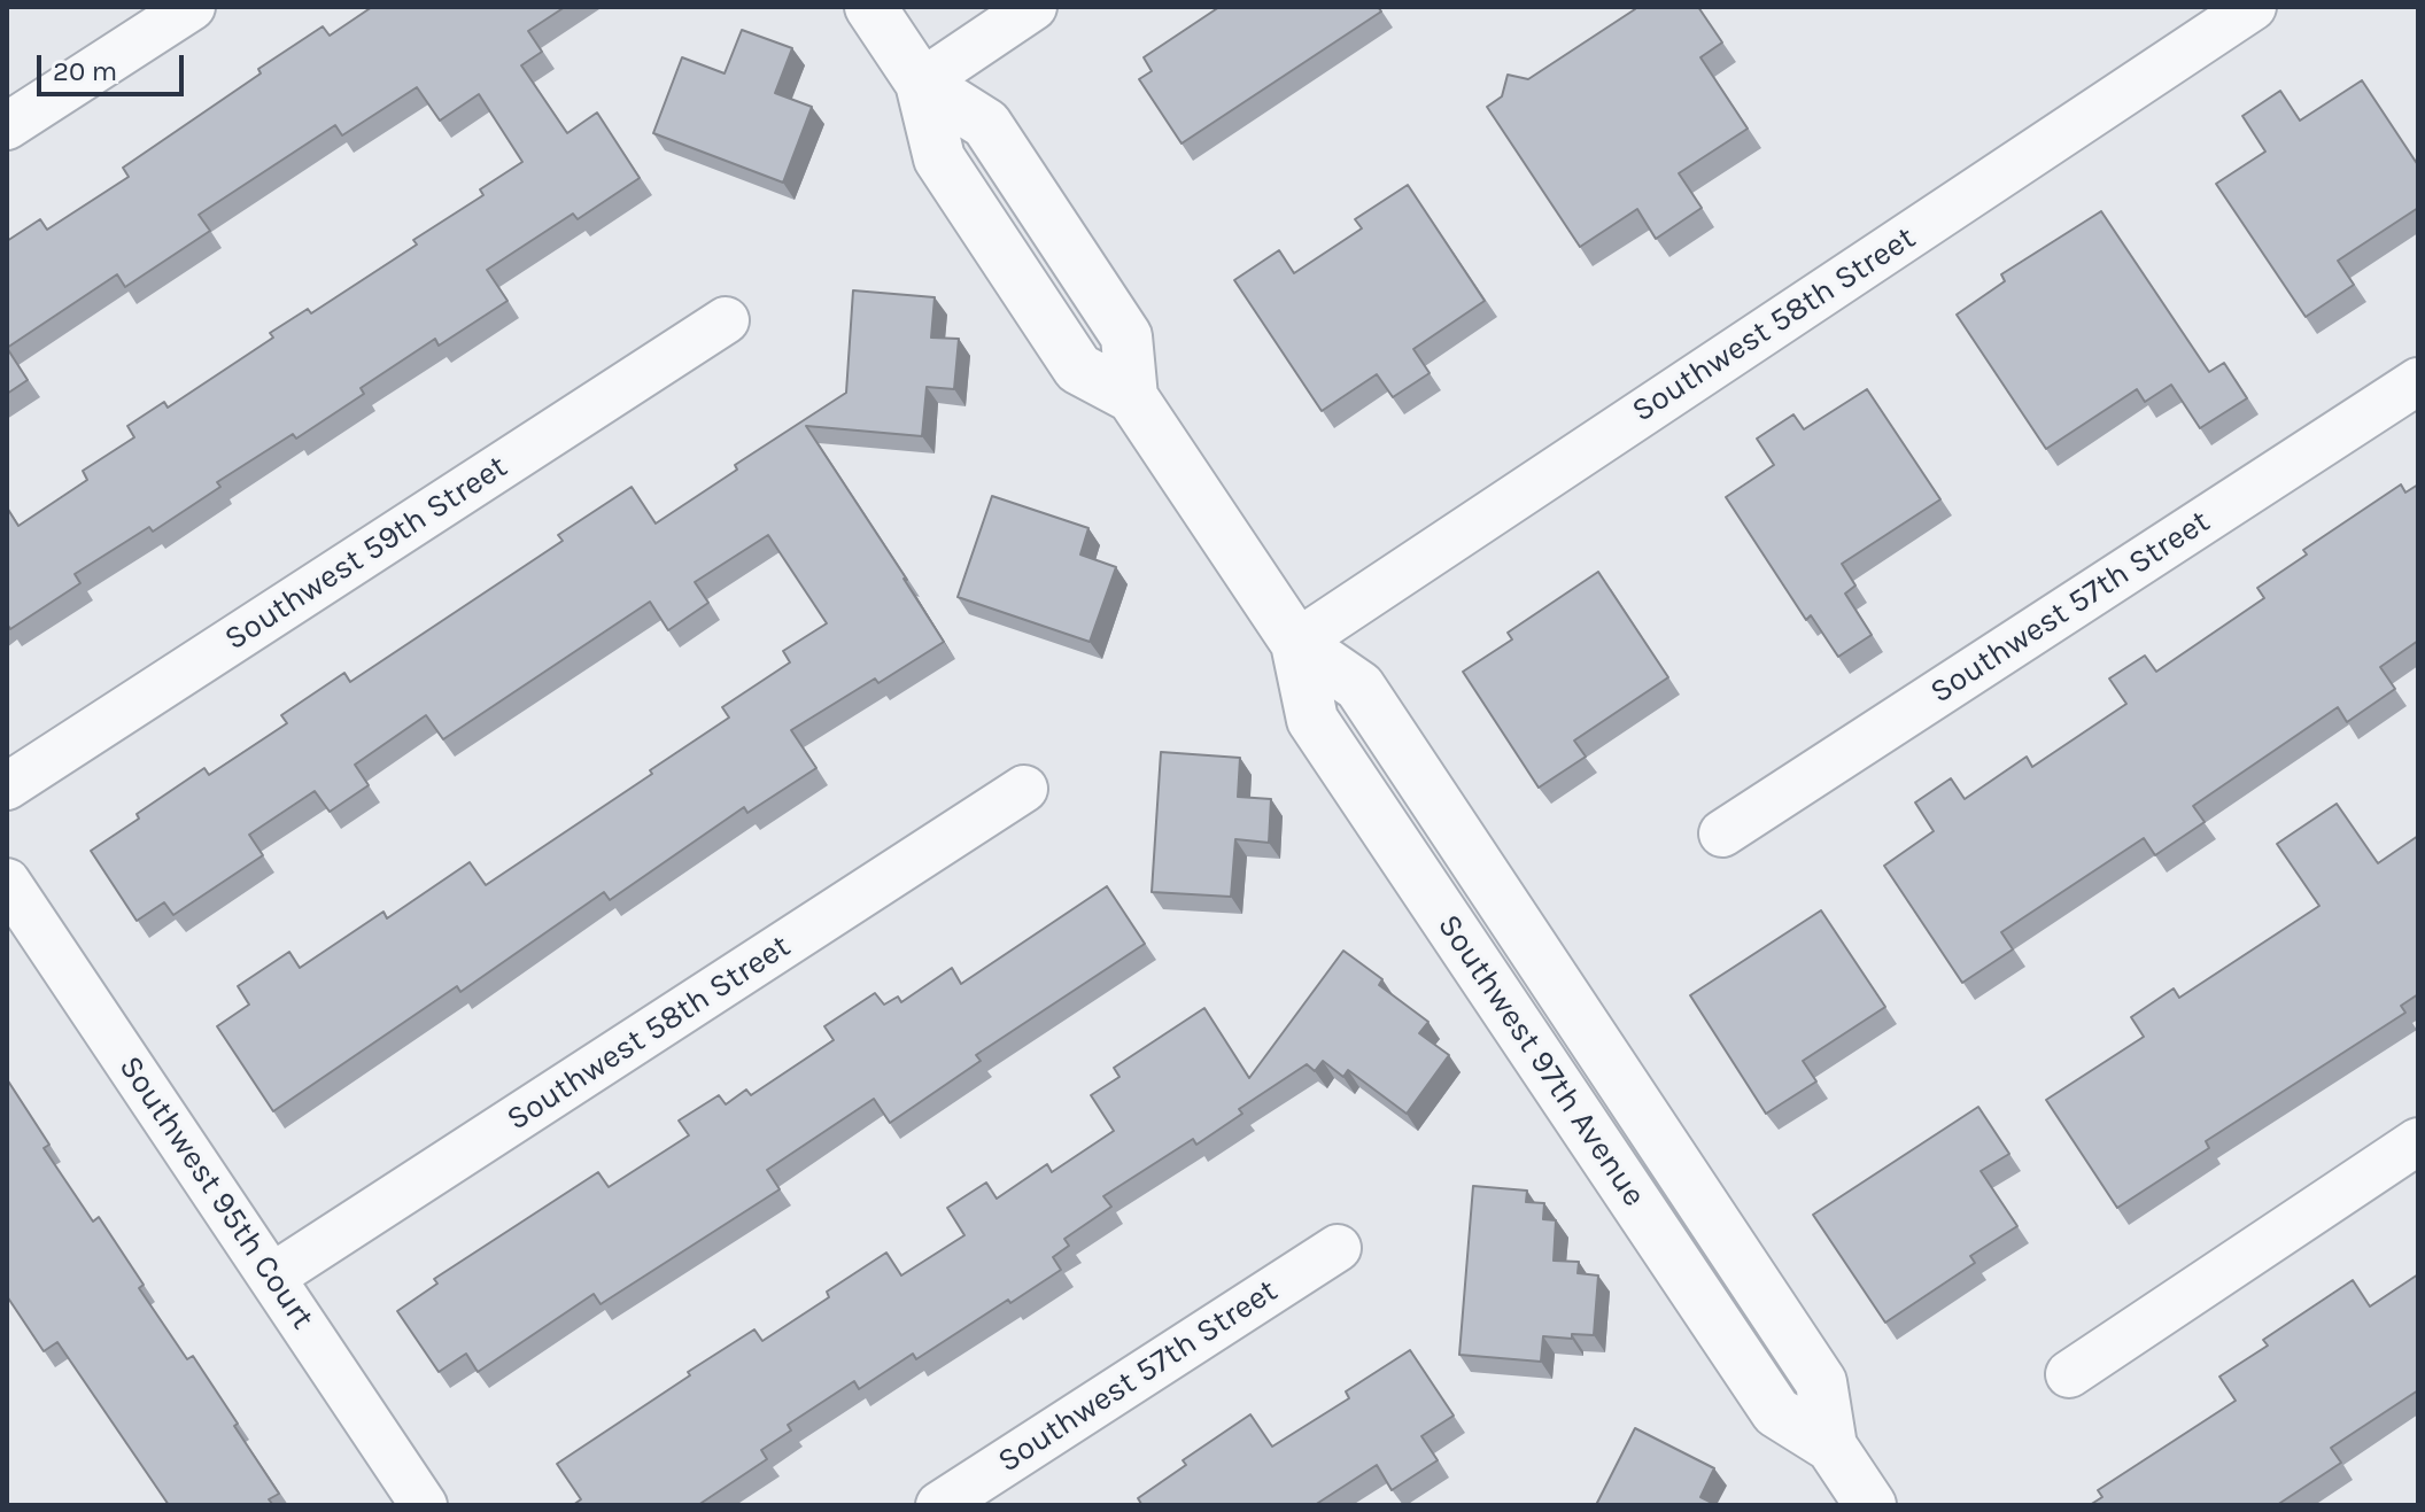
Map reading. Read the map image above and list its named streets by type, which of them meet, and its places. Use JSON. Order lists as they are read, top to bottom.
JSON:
{
  "streets": {
    "street": [
      "Southwest 58th Street",
      "Southwest 59th Street",
      "Southwest 57th Street",
      "Southwest 97th Avenue",
      "Southwest 95th Court"
    ]
  },
  "crossings": [
    ["Southwest 58th Street", "Southwest 97th Avenue"],
    ["Southwest 58th Street", "Southwest 95th Court"]
  ],
  "scale_bar": "20 m"
}
